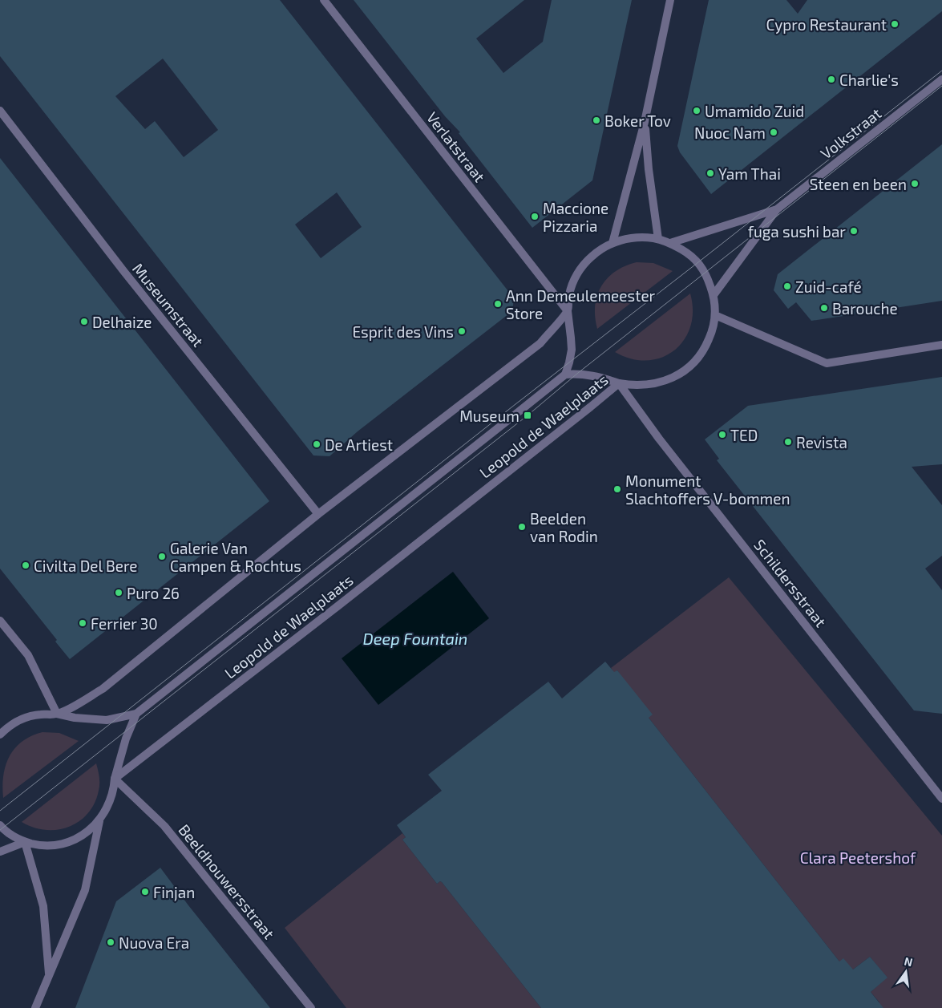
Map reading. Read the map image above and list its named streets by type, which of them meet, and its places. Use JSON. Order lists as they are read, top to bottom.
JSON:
{
  "streets": {
    "street": [
      "Volkstraat",
      "Verlatstraat",
      "Museumstraat",
      "Leopold de Waelplaats",
      "Schildersstraat",
      "Beeldhouwersstraat"
    ]
  },
  "crossings": [
    ["Volkstraat", "Leopold de Waelplaats"],
    ["Verlatstraat", "Leopold de Waelplaats"],
    ["Leopold de Waelplaats", "Schildersstraat"],
    ["Leopold de Waelplaats", "Beeldhouwersstraat"]
  ],
  "water": ["Deep Fountain"],
  "parks": ["Clara Peetershof"],
  "places": {
    "other": [
      "Cypro Restaurant",
      "Charlie's",
      "Umamido Zuid",
      "Boker Tov",
      "Nuoc Nam",
      "Yam Thai",
      "Steen en been",
      "Maccione Pizzaria",
      "fuga sushi bar",
      "Zuid-café",
      "Ann Demeulemeester Store",
      "Barouche",
      "Delhaize",
      "Esprit des Vins",
      "TED",
      "Revista",
      "De Artiest",
      "Monument Slachtoffers V-bommen",
      "Beelden van Rodin",
      "Galerie Van Campen & Rochtus",
      "Civilta Del Bere",
      "Puro 26",
      "Ferrier 30",
      "Finjan",
      "Nuova Era"
    ],
    "transit": ["Museum"]
  },
  "north": "top"
}
